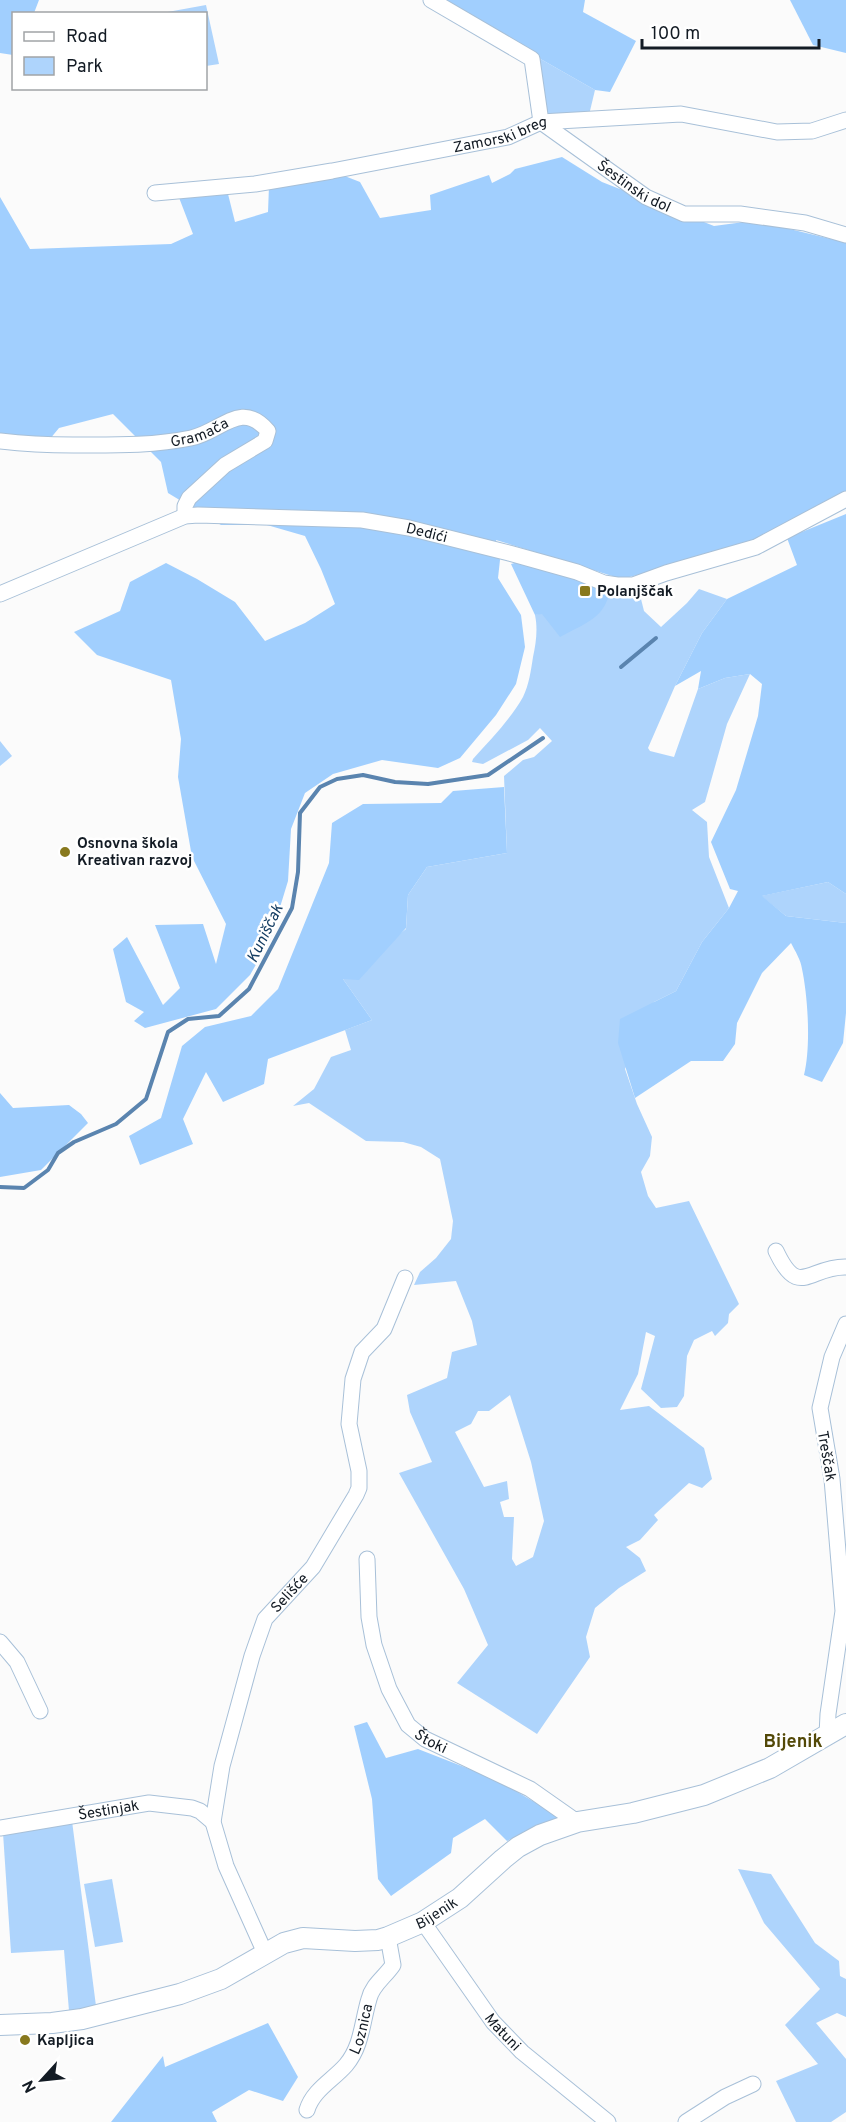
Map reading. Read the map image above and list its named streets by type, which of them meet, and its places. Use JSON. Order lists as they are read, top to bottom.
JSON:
{
  "streets": {
    "main road": ["Bijenik"],
    "street": [
      "Zamorski breg",
      "Šestinski dol",
      "Gramača",
      "Dedići",
      "Treščak",
      "Selišće",
      "Štoki",
      "Šestinjak",
      "Loznica",
      "Matuni"
    ]
  },
  "crossings": [
    ["Zamorski breg", "Šestinski dol"],
    ["Gramača", "Dedići"],
    ["Treščak", "Bijenik"],
    ["Selišće", "Šestinjak"],
    ["Selišće", "Bijenik"],
    ["Štoki", "Bijenik"],
    ["Bijenik", "Loznica"],
    ["Bijenik", "Matuni"]
  ],
  "districts": ["Bijenik"],
  "water": ["Kuniščak"],
  "places": {
    "transit": ["Polanjščak"],
    "other": ["Osnovna škola Kreativan razvoj", "Kapljica"]
  },
  "legend": ["Road", "Park"],
  "scale_bar": "100 m",
  "north": "bottom left"
}
